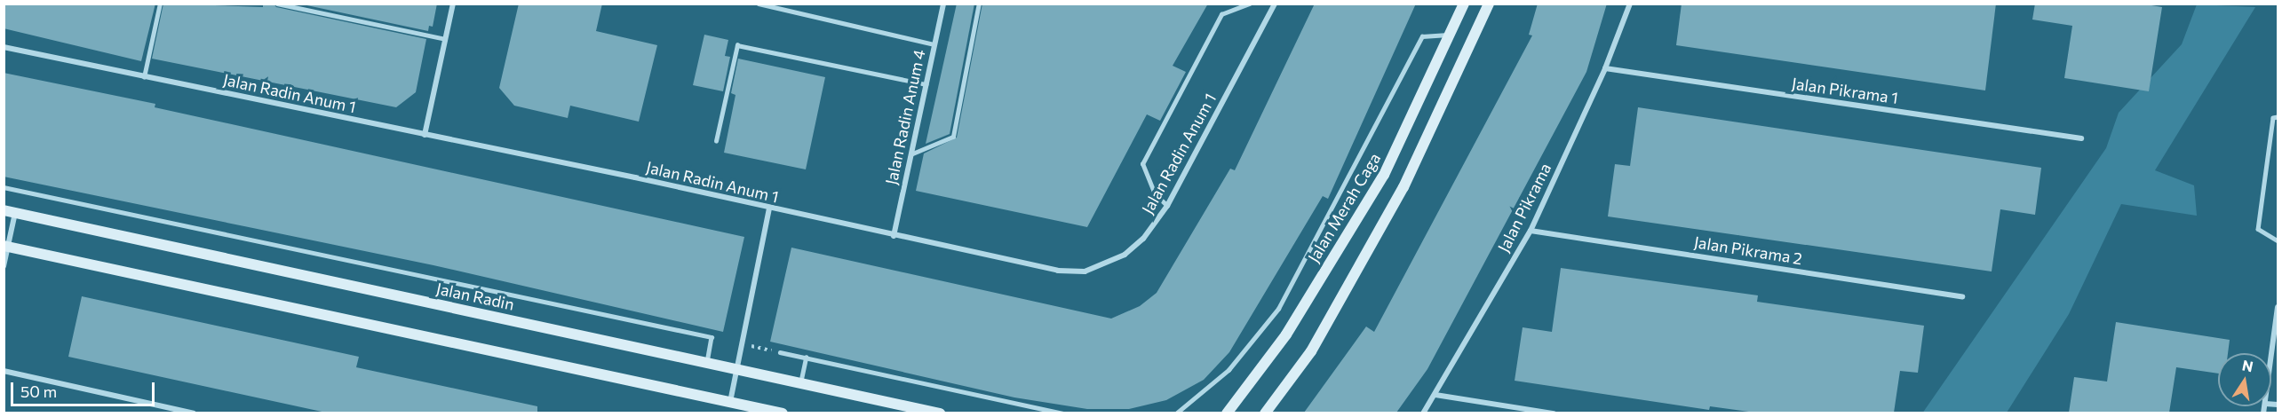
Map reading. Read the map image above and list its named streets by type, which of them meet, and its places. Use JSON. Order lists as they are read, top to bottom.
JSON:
{
  "streets": {
    "street": [
      "Jalan Pikrama 1",
      "Jalan Radin Anum 1",
      "Jalan Radin Anum 4",
      "Jalan Merah Caga",
      "Jalan Pikrama",
      "Jalan Pikrama 2",
      "Jalan Radin"
    ]
  },
  "crossings": [
    ["Jalan Pikrama 1", "Jalan Pikrama"],
    ["Jalan Radin Anum 1", "Jalan Radin Anum 4"],
    ["Jalan Pikrama", "Jalan Pikrama 2"]
  ],
  "scale_bar": "50 m",
  "north": "top"
}
